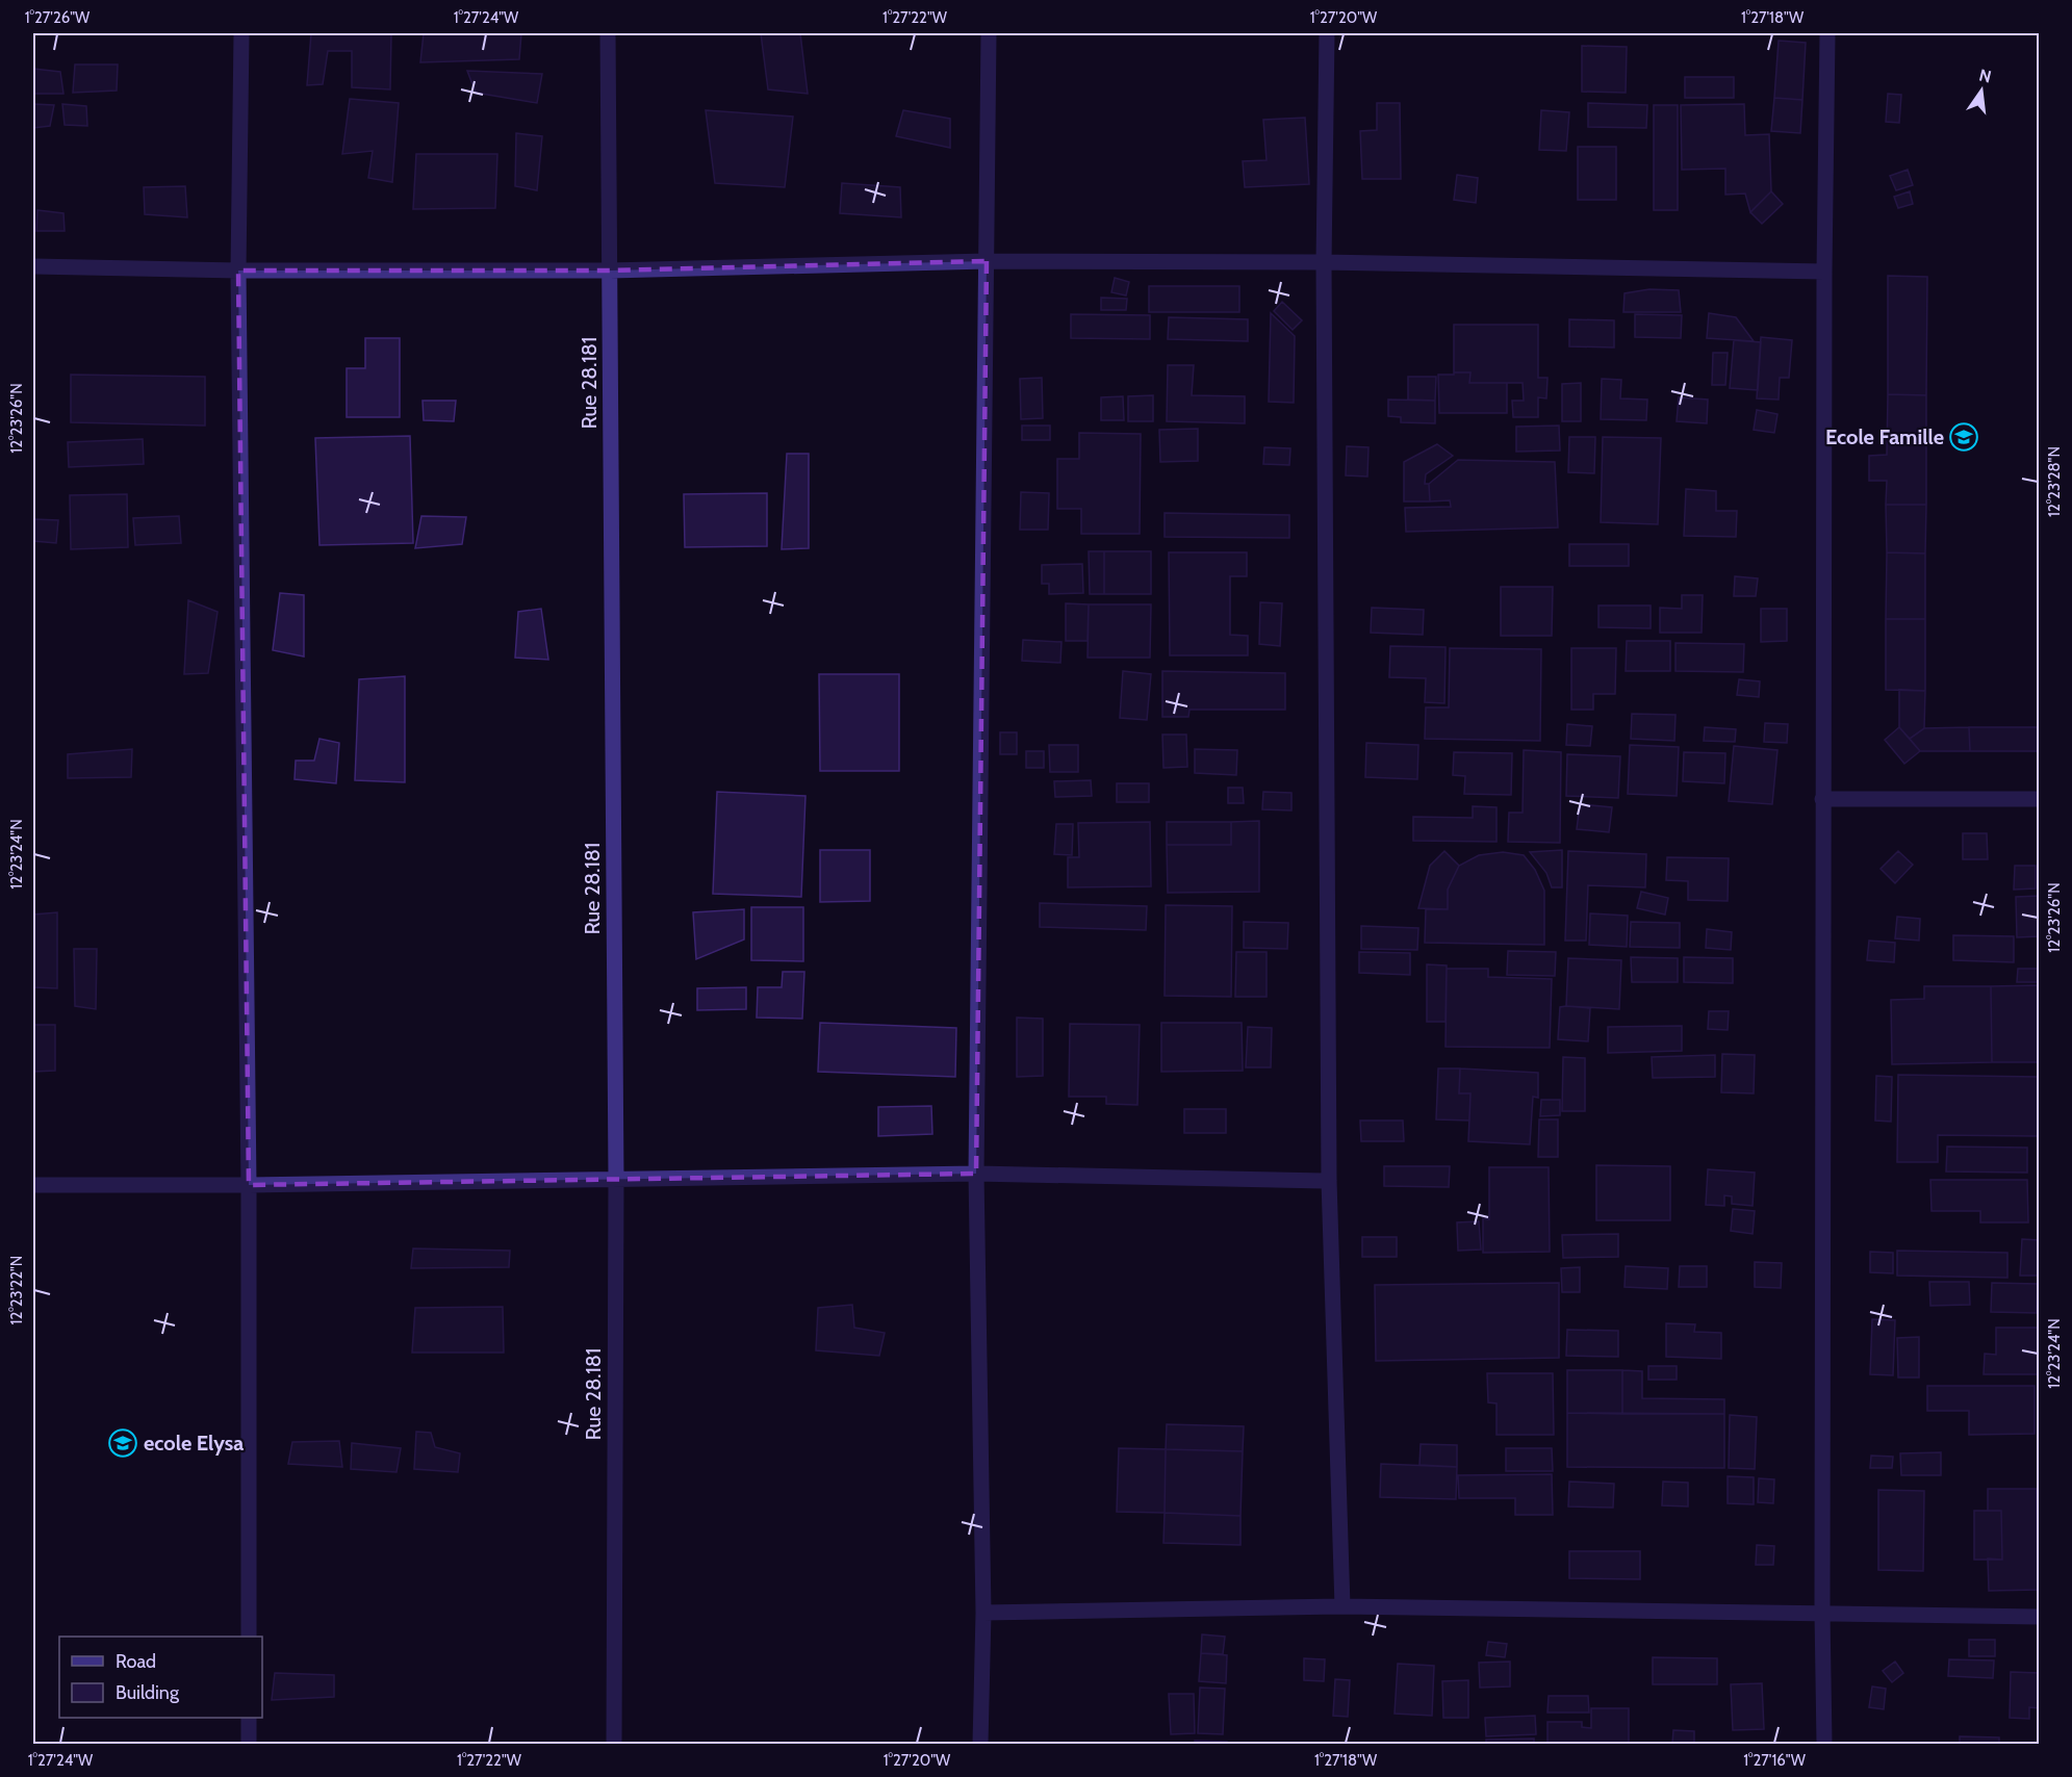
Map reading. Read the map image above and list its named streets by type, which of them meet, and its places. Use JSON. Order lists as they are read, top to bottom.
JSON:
{
  "streets": {
    "street": ["Rue 28.181"]
  },
  "places": {
    "school or university": ["Ecole Famille", "ecole Elysa"]
  },
  "legend": ["Road", "Building"],
  "north": "top",
  "coordinates": [
    "1°27'26\"W",
    "1°27'24\"W",
    "1°27'22\"W",
    "1°27'20\"W",
    "1°27'18\"W",
    "12°23'26\"N",
    "12°23'28\"N",
    "12°23'24\"N",
    "12°23'22\"N",
    "1°27'16\"W"
  ]
}
